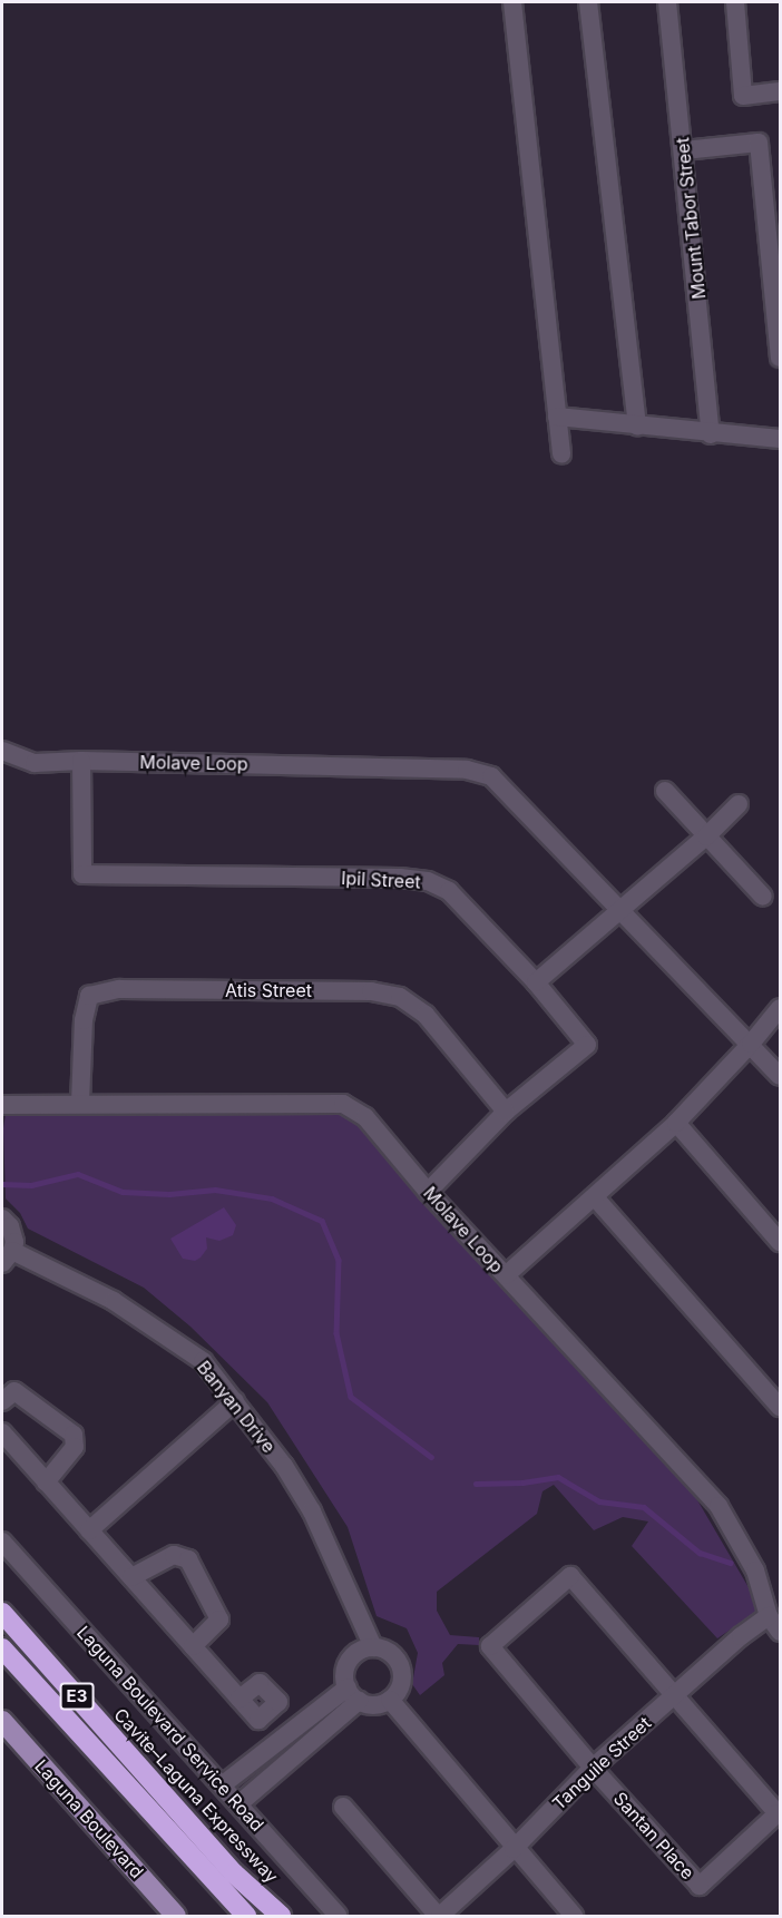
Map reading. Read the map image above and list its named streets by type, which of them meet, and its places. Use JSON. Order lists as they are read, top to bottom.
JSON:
{
  "streets": {
    "highway": ["E3", "Cavite–Laguna Expressway"],
    "main road": ["Laguna Boulevard"],
    "street": [
      "Mount Tabor Street",
      "Molave Loop",
      "Ipil Street",
      "Atis Street",
      "Banyan Drive",
      "Laguna Boulevard Service Road",
      "Tanguile Street",
      "Santan Place"
    ]
  },
  "crossings": [
    ["Molave Loop", "Ipil Street"],
    ["Molave Loop", "Atis Street"],
    ["Molave Loop", "Tanguile Street"],
    ["Ipil Street", "Atis Street"],
    ["Tanguile Street", "Santan Place"]
  ]
}
